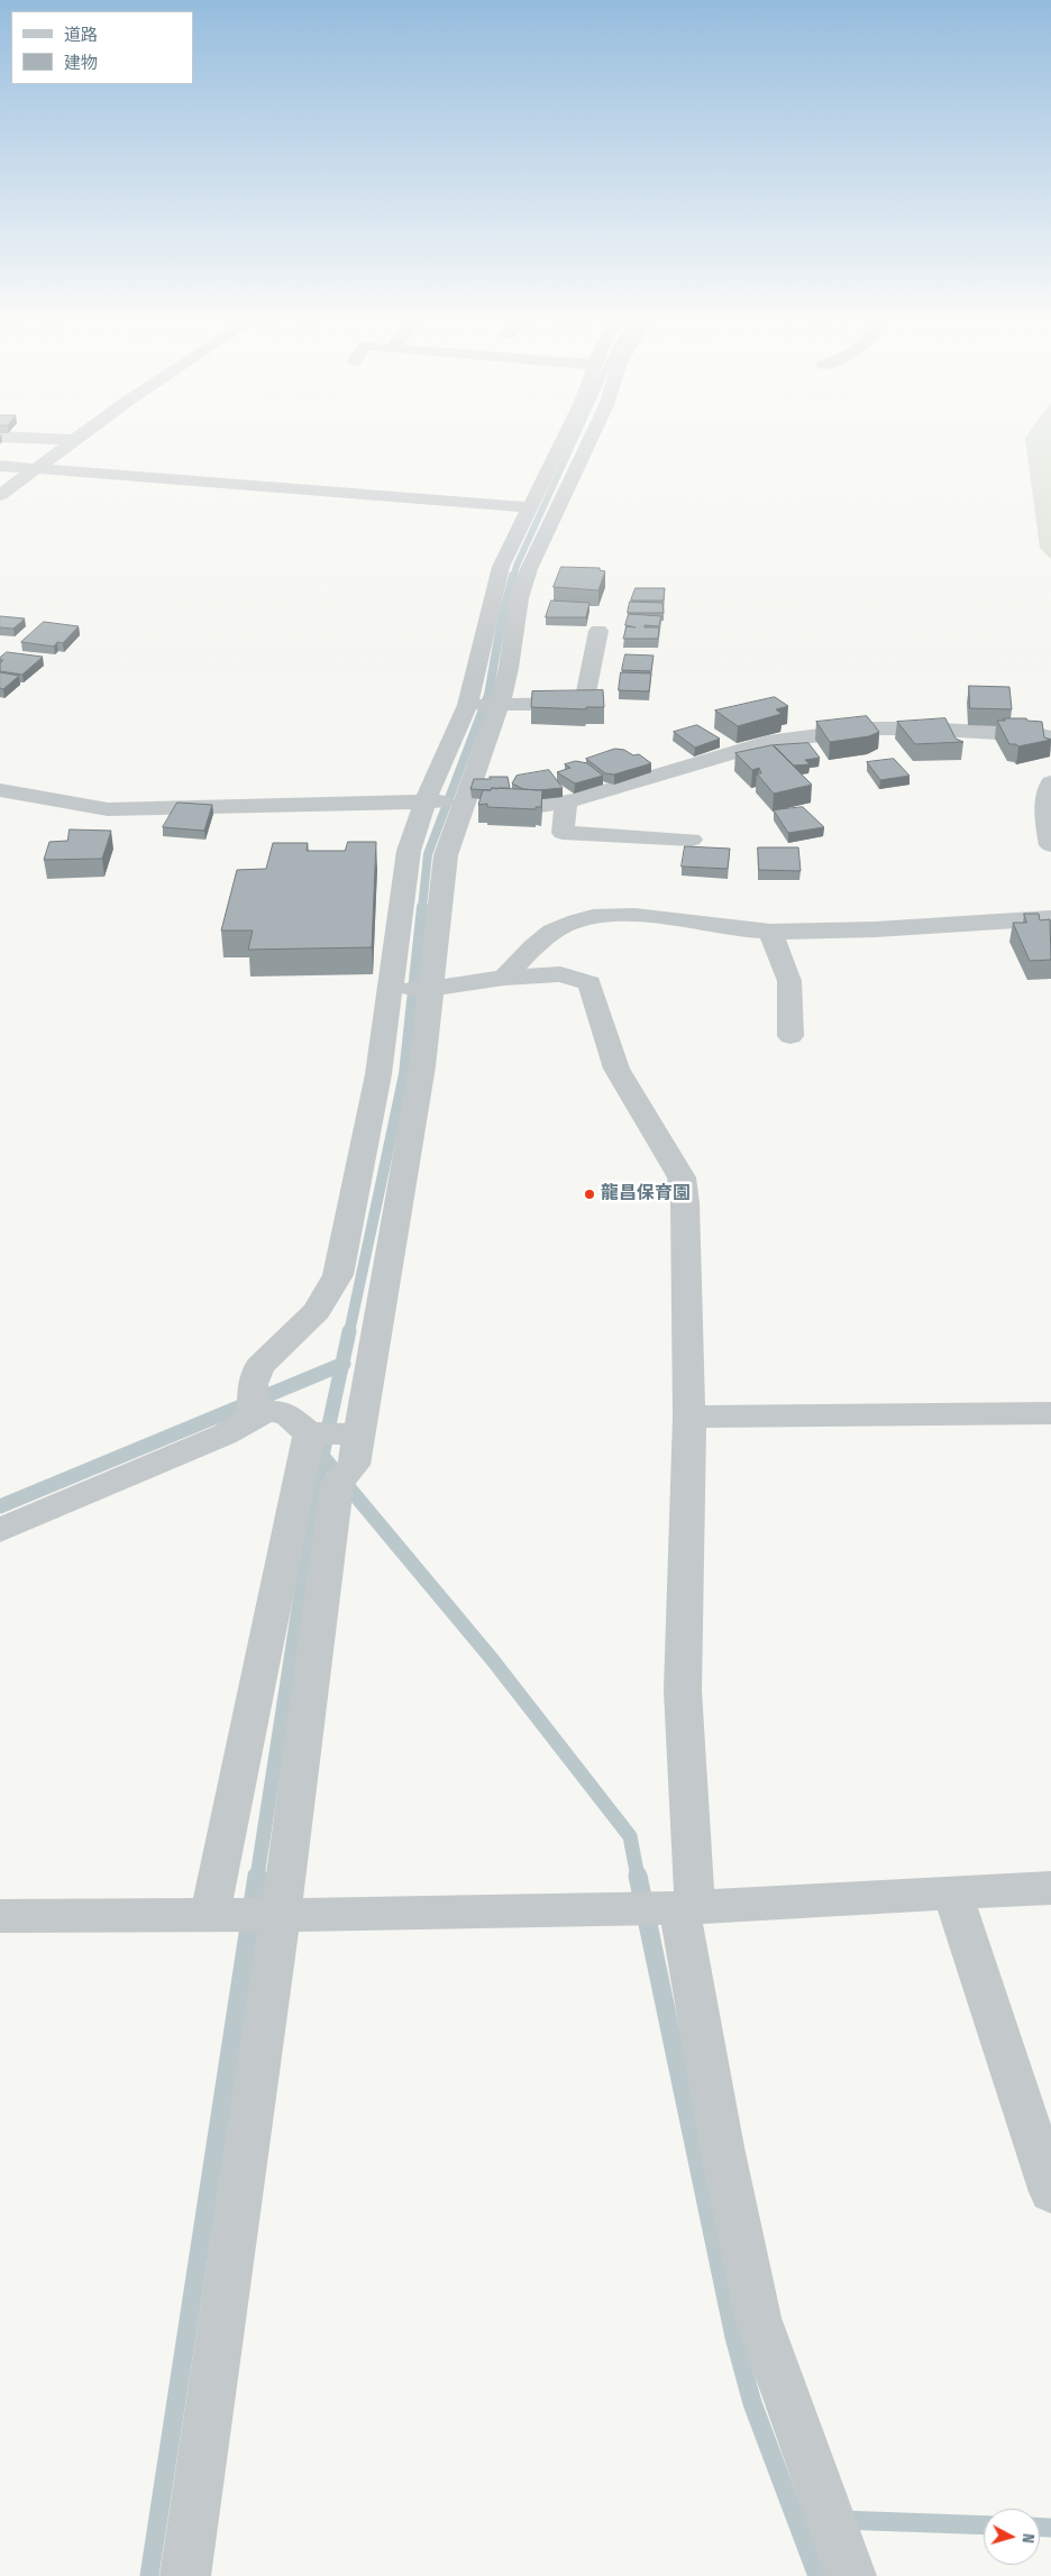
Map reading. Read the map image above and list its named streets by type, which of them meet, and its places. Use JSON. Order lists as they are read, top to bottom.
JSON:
{
  "places": ["龍昌保育園"],
  "legend": ["道路", "建物"],
  "north": "right"
}
